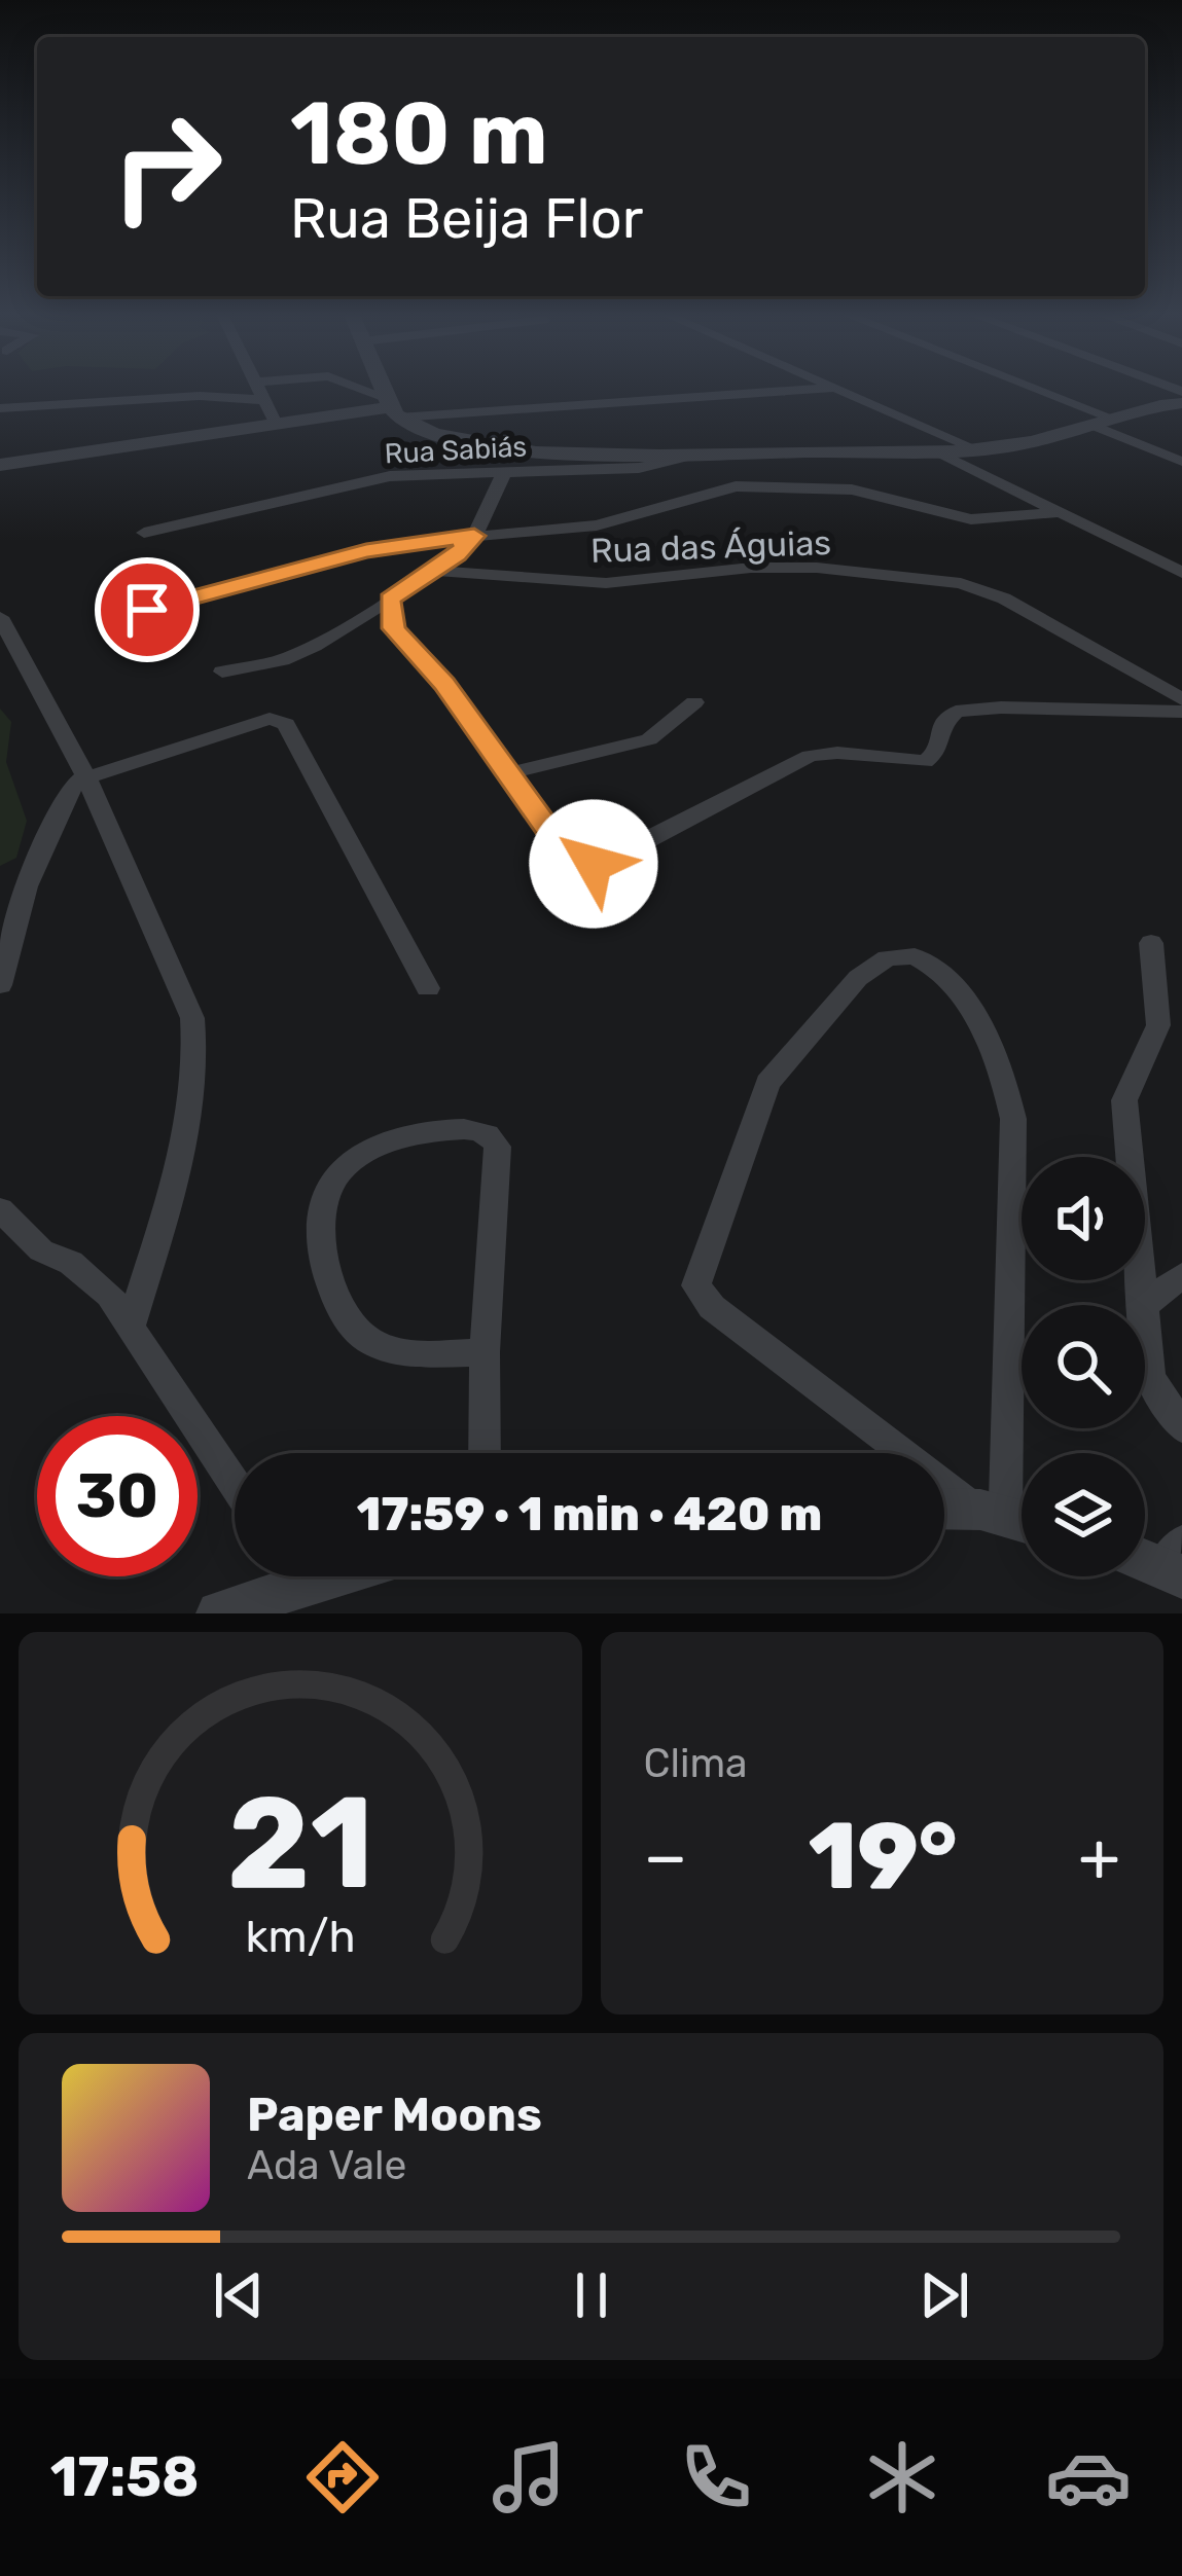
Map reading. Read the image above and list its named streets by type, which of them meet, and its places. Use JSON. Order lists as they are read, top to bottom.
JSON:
{
  "streets": {
    "street": ["Rua Sabiás", "Rua das Águias"]
  },
  "page": {
    "turn": ["180 m", "Rua Beija Flor"],
    "limit": "30",
    "trip": "17:59 · 1 min · 420 m",
    "tile": "Clima",
    "heat": ["−", "19°", "+"],
    "song": ["Paper Moons", "Ada Vale"],
    "tabs": "17:58",
    "gauge": ["21", "km/h"]
  }
}
